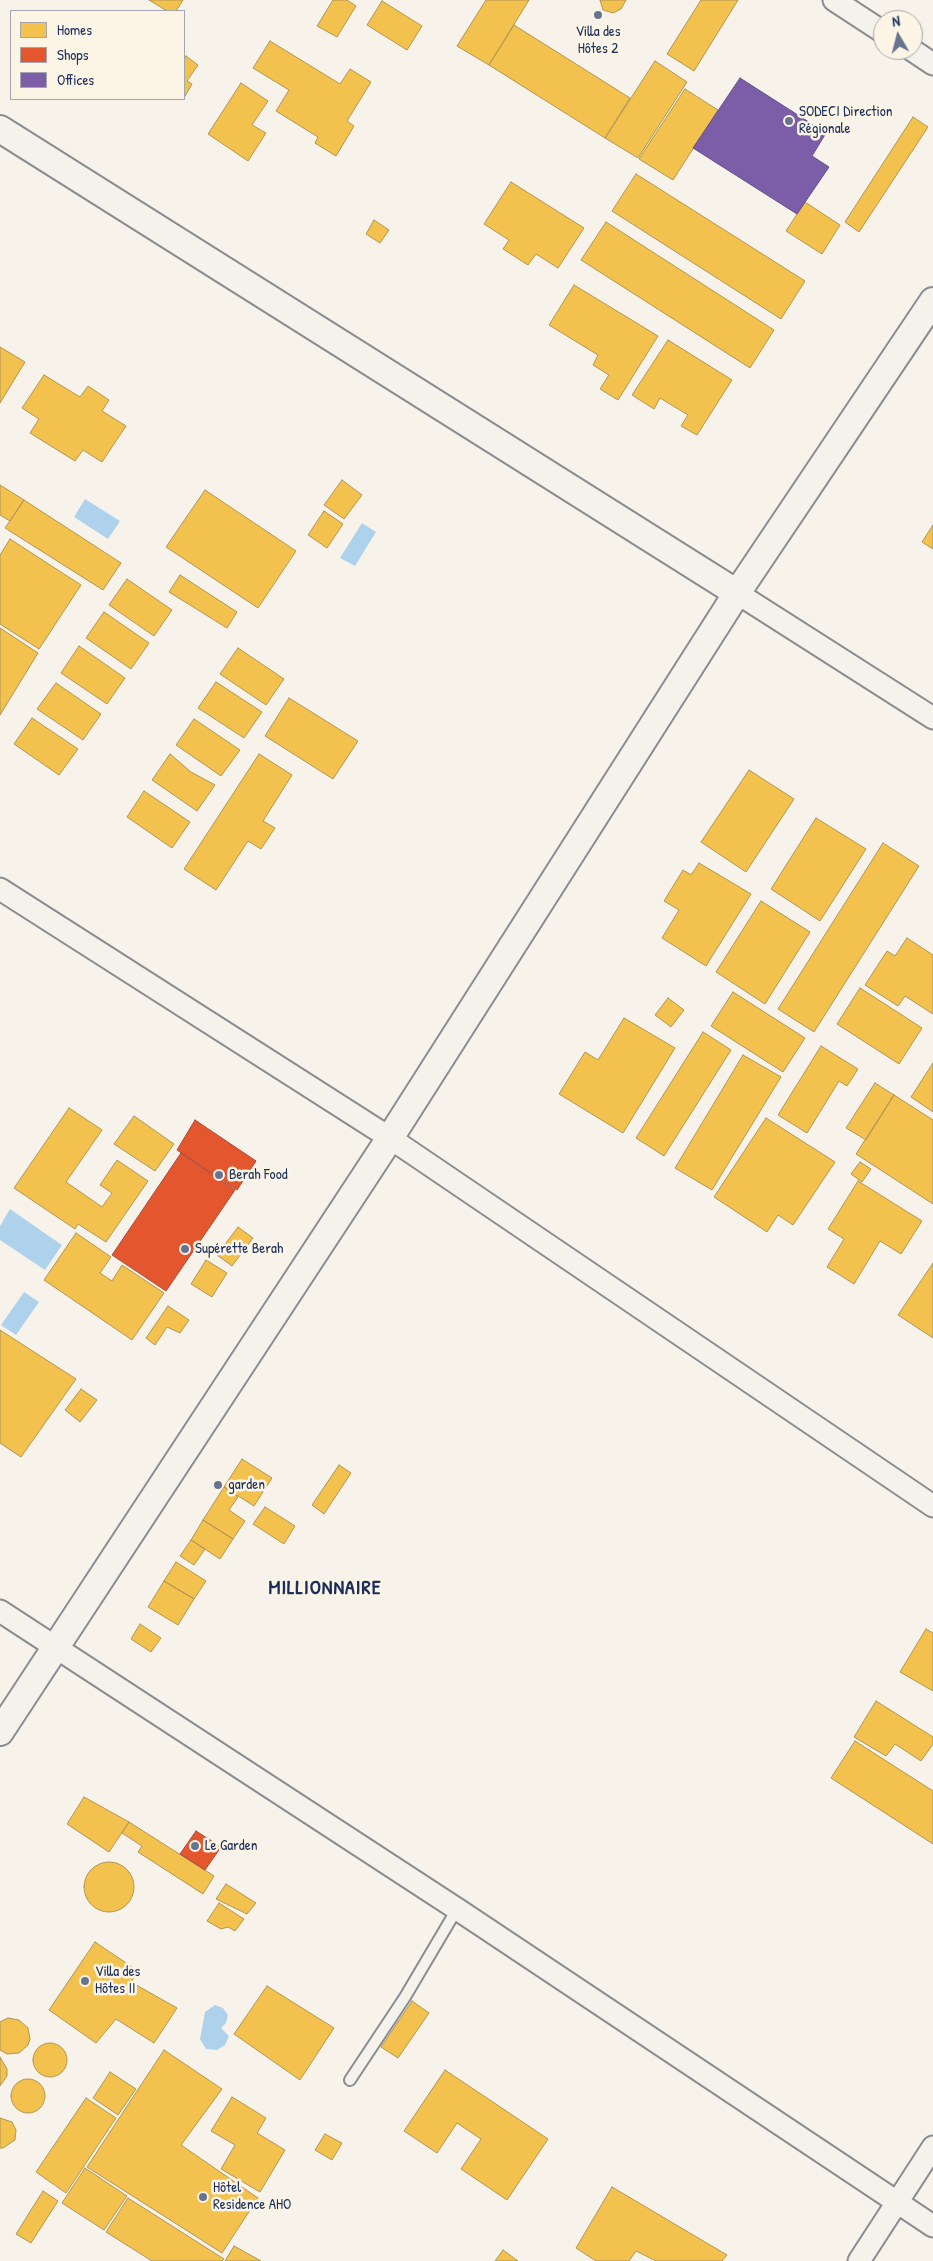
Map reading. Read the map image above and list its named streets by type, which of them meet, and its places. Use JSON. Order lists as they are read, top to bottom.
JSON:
{
  "districts": ["MILLIONNAIRE"],
  "places": [
    "Villa des Hôtes 2",
    "SODECI Direction Régionale",
    "Berah Food",
    "Supérette Berah",
    "garden",
    "Le Garden",
    "Villa des Hôtes II",
    "Hôtel Residence AHO"
  ],
  "legend": ["Homes", "Shops", "Offices"],
  "north": "top"
}
